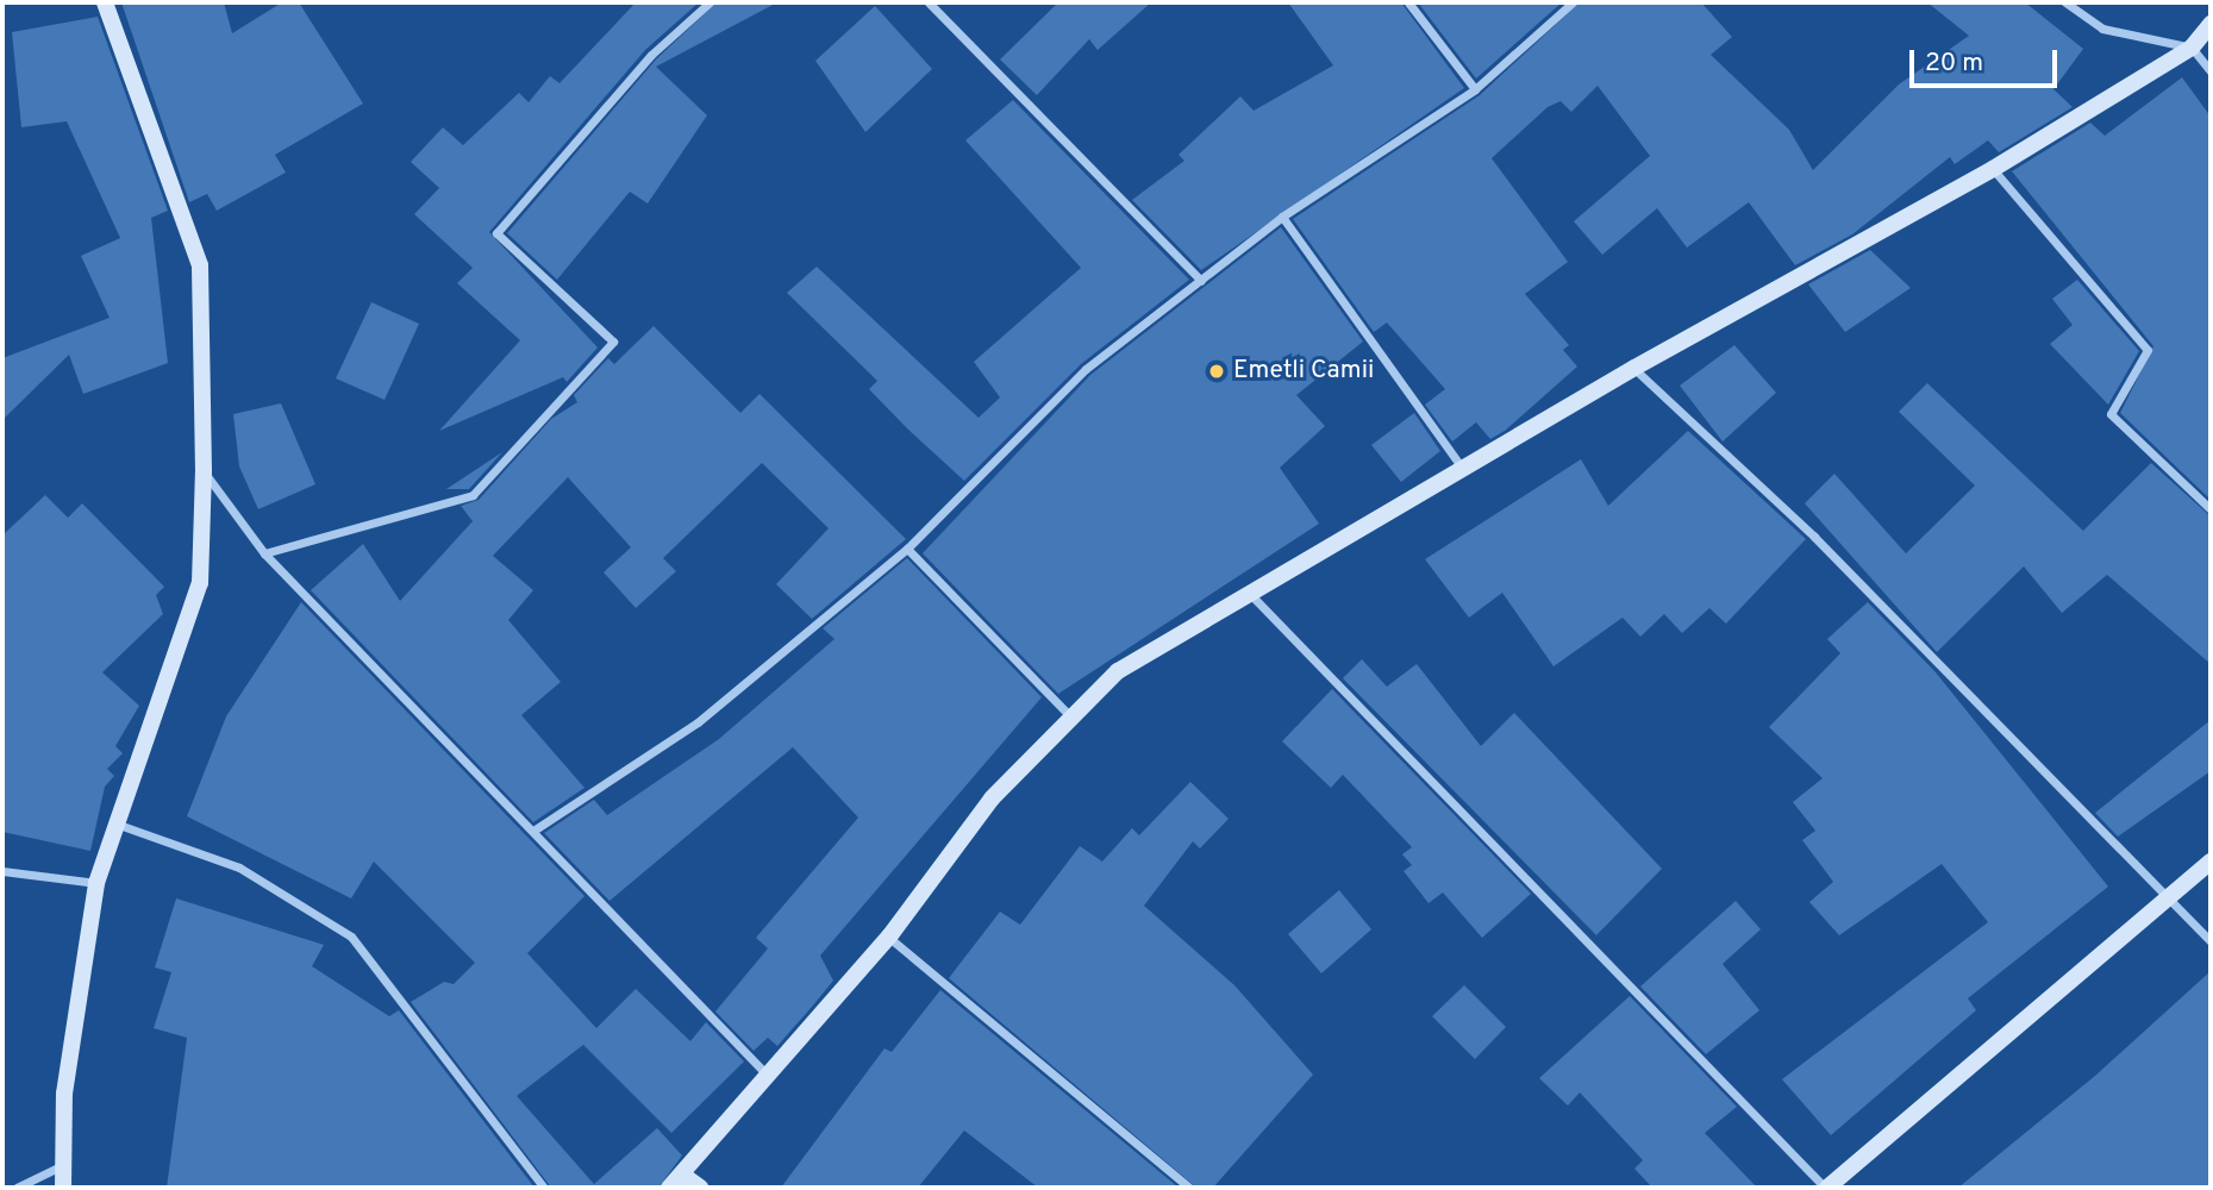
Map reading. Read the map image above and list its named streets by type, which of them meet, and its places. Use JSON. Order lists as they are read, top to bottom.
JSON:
{
  "places": ["Emetli Camii"],
  "scale_bar": "20 m"
}
